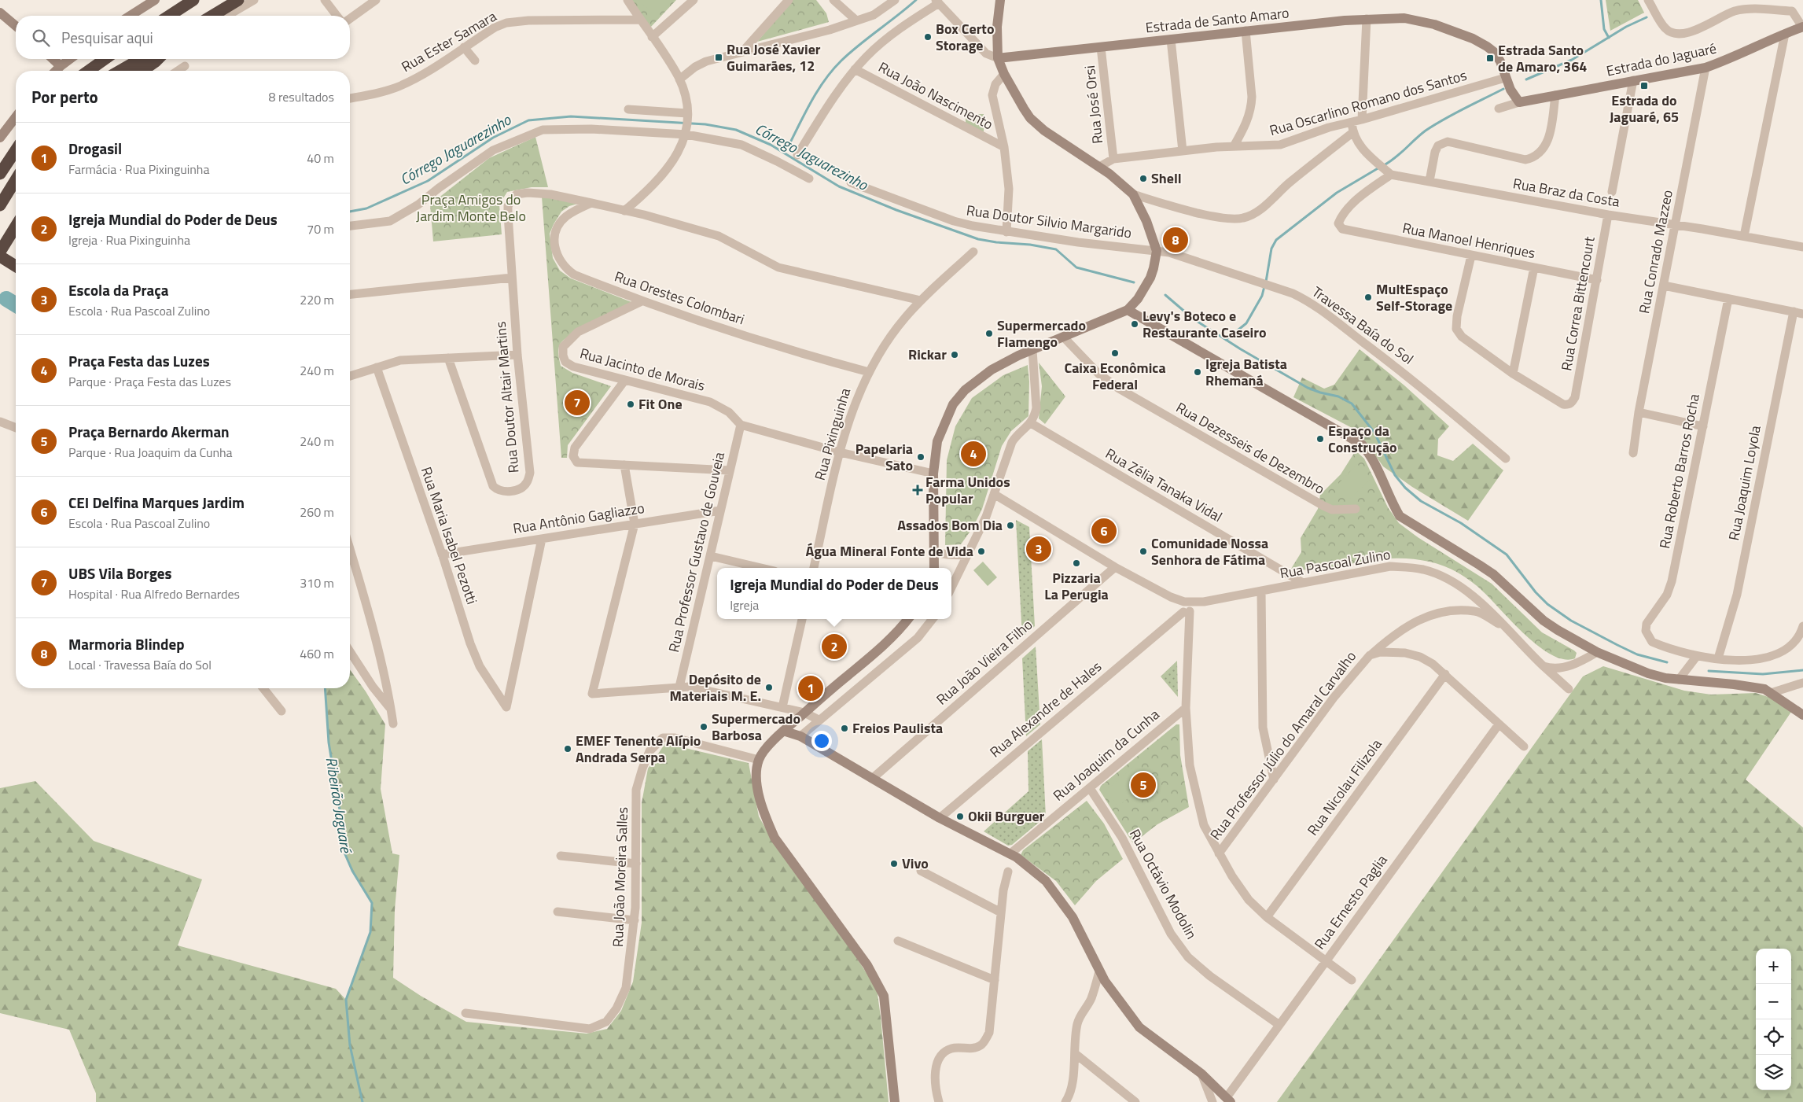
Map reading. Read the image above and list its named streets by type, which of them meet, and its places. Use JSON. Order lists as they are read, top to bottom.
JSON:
{
  "streets": {
    "street": [
      "Estrada de Santo Amaro",
      "Rua Ester Samara",
      "Estrada do Jaguaré",
      "Rua João Nascimento",
      "Rua Oscarlino Romano dos Santos",
      "Rua José Orsi",
      "Rua Braz da Costa",
      "Rua Doutor Silvio Margarido",
      "Rua Manoel Henriques",
      "Rua Conrado Mazzeo",
      "Rua Orestes Colombari",
      "Rua Correa Bittencourt",
      "Travessa Baía do Sol",
      "Rua Jacinto de Morais",
      "Rua Doutor Altair Martins",
      "Rua Pixinguinha",
      "Rua Dezesseis de Dezembro",
      "Rua Roberto Barros Rocha",
      "Rua Joaquim Loyola",
      "Rua Zélia Tanaka Vidal",
      "Rua Antônio Gagliazzo",
      "Rua Maria Isabel Pezotti",
      "Rua Professor Gustavo de Gouveia",
      "Rua Pascoal Zulino",
      "Rua João Vieira Filho",
      "Rua Alexandre de Hales",
      "Rua Professor Júlio do Amaral Carvalho",
      "Rua Joaquim da Cunha",
      "Rua Nicolau Filizola",
      "Rua João Moreira Salles",
      "Rua Octávio Modolin",
      "Rua Ernesto Paglia"
    ]
  },
  "crossings": [
    ["Estrada de Santo Amaro", "Estrada do Jaguaré"],
    ["Estrada de Santo Amaro", "Rua Oscarlino Romano dos Santos"],
    ["Estrada de Santo Amaro", "Rua José Orsi"],
    ["Estrada do Jaguaré", "Rua Conrado Mazzeo"],
    ["Rua Oscarlino Romano dos Santos", "Rua José Orsi"],
    ["Rua Oscarlino Romano dos Santos", "Rua Braz da Costa"],
    ["Rua Braz da Costa", "Rua Manoel Henriques"],
    ["Rua Braz da Costa", "Rua Conrado Mazzeo"],
    ["Rua Braz da Costa", "Rua Correa Bittencourt"],
    ["Rua Doutor Silvio Margarido", "Travessa Baía do Sol"],
    ["Rua Manoel Henriques", "Rua Correa Bittencourt"],
    ["Rua Orestes Colombari", "Rua Jacinto de Morais"],
    ["Rua Orestes Colombari", "Rua Doutor Altair Martins"],
    ["Rua Orestes Colombari", "Rua Pixinguinha"],
    ["Rua Jacinto de Morais", "Rua Professor Gustavo de Gouveia"],
    ["Rua Zélia Tanaka Vidal", "Rua Pascoal Zulino"],
    ["Rua Antônio Gagliazzo", "Rua Maria Isabel Pezotti"],
    ["Rua Antônio Gagliazzo", "Rua Professor Gustavo de Gouveia"],
    ["Rua Pascoal Zulino", "Rua Alexandre de Hales"],
    ["Rua Professor Júlio do Amaral Carvalho", "Rua Nicolau Filizola"],
    ["Rua Professor Júlio do Amaral Carvalho", "Rua Ernesto Paglia"],
    ["Rua Joaquim da Cunha", "Rua Octávio Modolin"],
    ["Rua Octávio Modolin", "Rua Ernesto Paglia"]
  ],
  "water": ["Córrego Jaguarezinho", "Ribeirão Jaguaré"],
  "parks": ["Praça Amigos do Jardim Monte Belo"],
  "places": {
    "other": [
      "Box Certo Storage",
      "Shell",
      "MultEspaço Self-Storage",
      "Levy's Boteco e Restaurante Caseiro",
      "Supermercado Flamengo",
      "Caixa Econômica Federal",
      "Rickar",
      "Igreja Batista Rhemaná",
      "Fit One",
      "Espaço da Construção",
      "Papelaria Sato",
      "Assados Bom Dia",
      "Água Mineral Fonte de Vida",
      "Comunidade Nossa Senhora de Fátima",
      "Pizzaria La Perugia",
      "Depósito de Materiais M. E.",
      "Supermercado Barbosa",
      "Freios Paulista",
      "EMEF Tenente Alípio Andrada Serpa",
      "Okii Burguer",
      "Vivo"
    ],
    "transit": ["Rua José Xavier Guimarães, 12", "Estrada Santo de Amaro, 364", "Estrada do Jaguaré, 65"],
    "health": ["Farma Unidos Popular"]
  },
  "page": {
    "search": "Pesquisar aqui",
    "heading": ["Por perto", "8 resultados"],
    "list": [
      {
        "mark": "1",
        "name": "Drogasil",
        "note": "Farmácia · Rua Pixinguinha",
        "value": "40 m"
      },
      {
        "mark": "2",
        "name": "Igreja Mundial do Poder de Deus",
        "note": "Igreja · Rua Pixinguinha",
        "value": "70 m"
      },
      {
        "mark": "3",
        "name": "Escola da Praça",
        "note": "Escola · Rua Pascoal Zulino",
        "value": "220 m"
      },
      {
        "mark": "4",
        "name": "Praça Festa das Luzes",
        "note": "Parque · Praça Festa das Luzes",
        "value": "240 m"
      },
      {
        "mark": "5",
        "name": "Praça Bernardo Akerman",
        "note": "Parque · Rua Joaquim da Cunha",
        "value": "240 m"
      },
      {
        "mark": "6",
        "name": "CEI Delfina Marques Jardim",
        "note": "Escola · Rua Pascoal Zulino",
        "value": "260 m"
      },
      {
        "mark": "7",
        "name": "UBS Vila Borges",
        "note": "Hospital · Rua Alfredo Bernardes",
        "value": "310 m"
      },
      {
        "mark": "8",
        "name": "Marmoria Blindep",
        "note": "Local · Travessa Baía do Sol",
        "value": "460 m"
      }
    ],
    "pins": [
      "8",
      "7",
      "4",
      "6",
      "3",
      "2",
      "1",
      "5"
    ],
    "popup": ["Igreja Mundial do Poder de Deus", "Igreja"],
    "map_buttons": ["+", "−"]
  }
}
